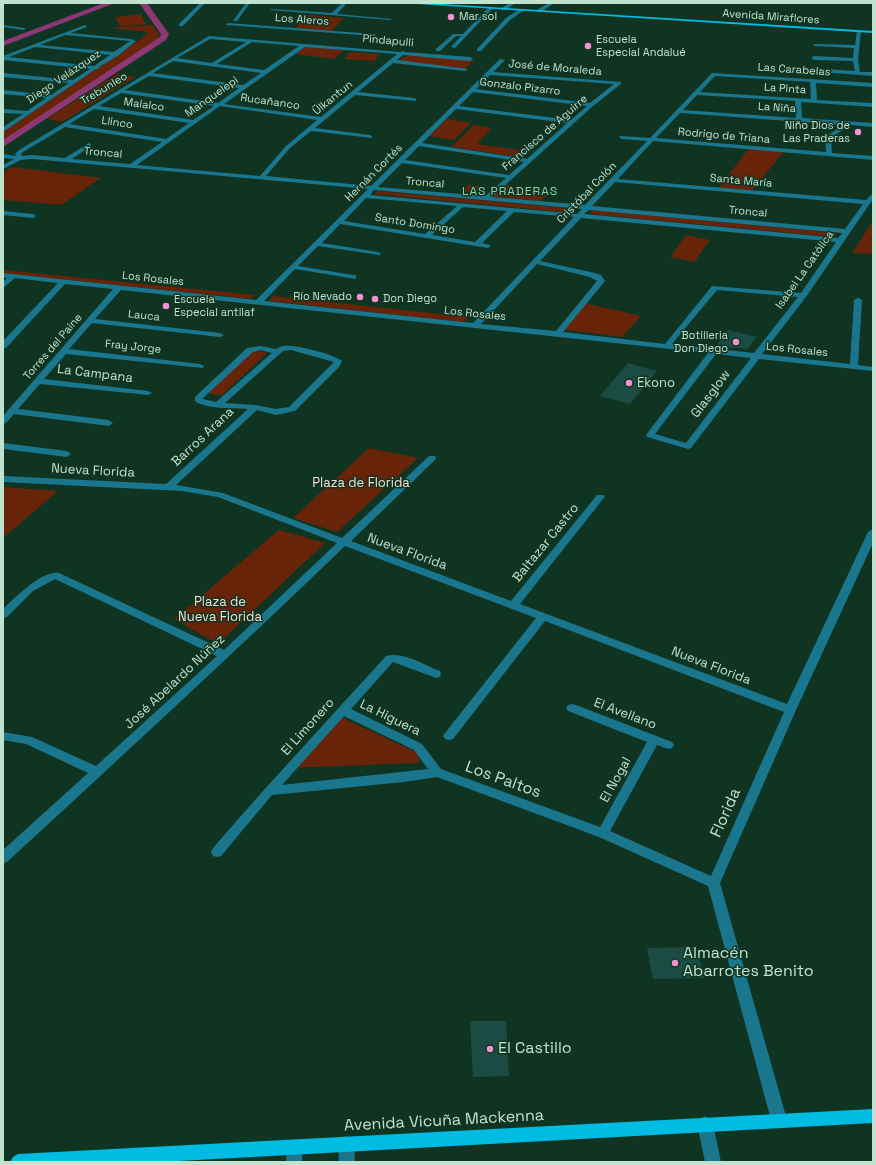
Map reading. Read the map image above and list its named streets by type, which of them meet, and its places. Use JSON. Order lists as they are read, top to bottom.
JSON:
{
  "streets": {
    "main road": ["Avenida Miraflores", "Avenida Vicuña Mackenna"],
    "street": [
      "Los Aleros",
      "Pindapulli",
      "José de Moraleda",
      "Las Carabelas",
      "Diego Velázquez",
      "Gonzalo Pizarro",
      "Trebunleo",
      "La Pinta",
      "Manquelepi",
      "Ülkantun",
      "Rucañanco",
      "Malalco",
      "La Niña",
      "Llinco",
      "Francisco de Aguirre",
      "Rodrigo de Triana",
      "Troncal",
      "Hernán Cortés",
      "Santa María",
      "Cristóbal Colón",
      "Santo Domingo",
      "Isabel La Católica",
      "Los Rosales",
      "Lauca",
      "Torres del Paine",
      "Fray Jorge",
      "La Campana",
      "Glasglow",
      "Barros Arana",
      "Nueva Florida",
      "Baltazar Castro",
      "José Abelardo Núñez",
      "El Avellano",
      "La Higuera",
      "El Limonero",
      "Los Paltos",
      "El Nogal",
      "Florida"
    ]
  },
  "crossings": [
    ["Pindapulli", "Trebunleo"],
    ["Pindapulli", "Manquelepi"],
    ["Pindapulli", "Ülkantun"],
    ["José de Moraleda", "Francisco de Aguirre"],
    ["José de Moraleda", "Hernán Cortés"],
    ["Las Carabelas", "Cristóbal Colón"],
    ["Gonzalo Pizarro", "Francisco de Aguirre"],
    ["Gonzalo Pizarro", "Hernán Cortés"],
    ["Trebunleo", "Rucañanco"],
    ["Trebunleo", "Malalco"],
    ["Trebunleo", "Llinco"],
    ["Trebunleo", "Troncal"],
    ["La Pinta", "Cristóbal Colón"],
    ["Manquelepi", "Rucañanco"],
    ["Manquelepi", "Malalco"],
    ["Manquelepi", "Llinco"],
    ["Manquelepi", "Troncal"],
    ["Ülkantun", "Rucañanco"],
    ["Ülkantun", "Troncal"],
    ["La Niña", "Cristóbal Colón"],
    ["Francisco de Aguirre", "Troncal"],
    ["Rodrigo de Triana", "Cristóbal Colón"],
    ["Troncal", "Hernán Cortés"],
    ["Troncal", "Cristóbal Colón"],
    ["Troncal", "Isabel La Católica"],
    ["Hernán Cortés", "Santo Domingo"],
    ["Hernán Cortés", "Los Rosales"],
    ["Santa María", "Cristóbal Colón"],
    ["Santa María", "Isabel La Católica"],
    ["Cristóbal Colón", "Los Rosales"],
    ["Isabel La Católica", "Los Rosales"],
    ["Isabel La Católica", "Glasglow"],
    ["Los Rosales", "Torres del Paine"],
    ["Los Rosales", "Glasglow"],
    ["Lauca", "Torres del Paine"],
    ["Torres del Paine", "Fray Jorge"],
    ["Torres del Paine", "La Campana"],
    ["Barros Arana", "Nueva Florida"],
    ["Nueva Florida", "Baltazar Castro"],
    ["Nueva Florida", "José Abelardo Núñez"],
    ["Nueva Florida", "Florida"],
    ["El Avellano", "El Nogal"],
    ["La Higuera", "El Limonero"],
    ["La Higuera", "Los Paltos"],
    ["El Limonero", "Los Paltos"],
    ["Los Paltos", "El Nogal"],
    ["Los Paltos", "Florida"]
  ],
  "districts": ["LAS PRADERAS"],
  "parks": ["Plaza de Florida", "Plaza de Nueva Florida"],
  "places": [
    "Mar sol",
    "Escuela Especial Andalué",
    "Niño Dios de Las Praderas",
    "Río Nevado",
    "Don Diego",
    "Escuela Especial antilaf",
    "Botilleria Don Diego",
    "Ekono",
    "Almacén Abarrotes Benito",
    "El Castillo"
  ]
}
